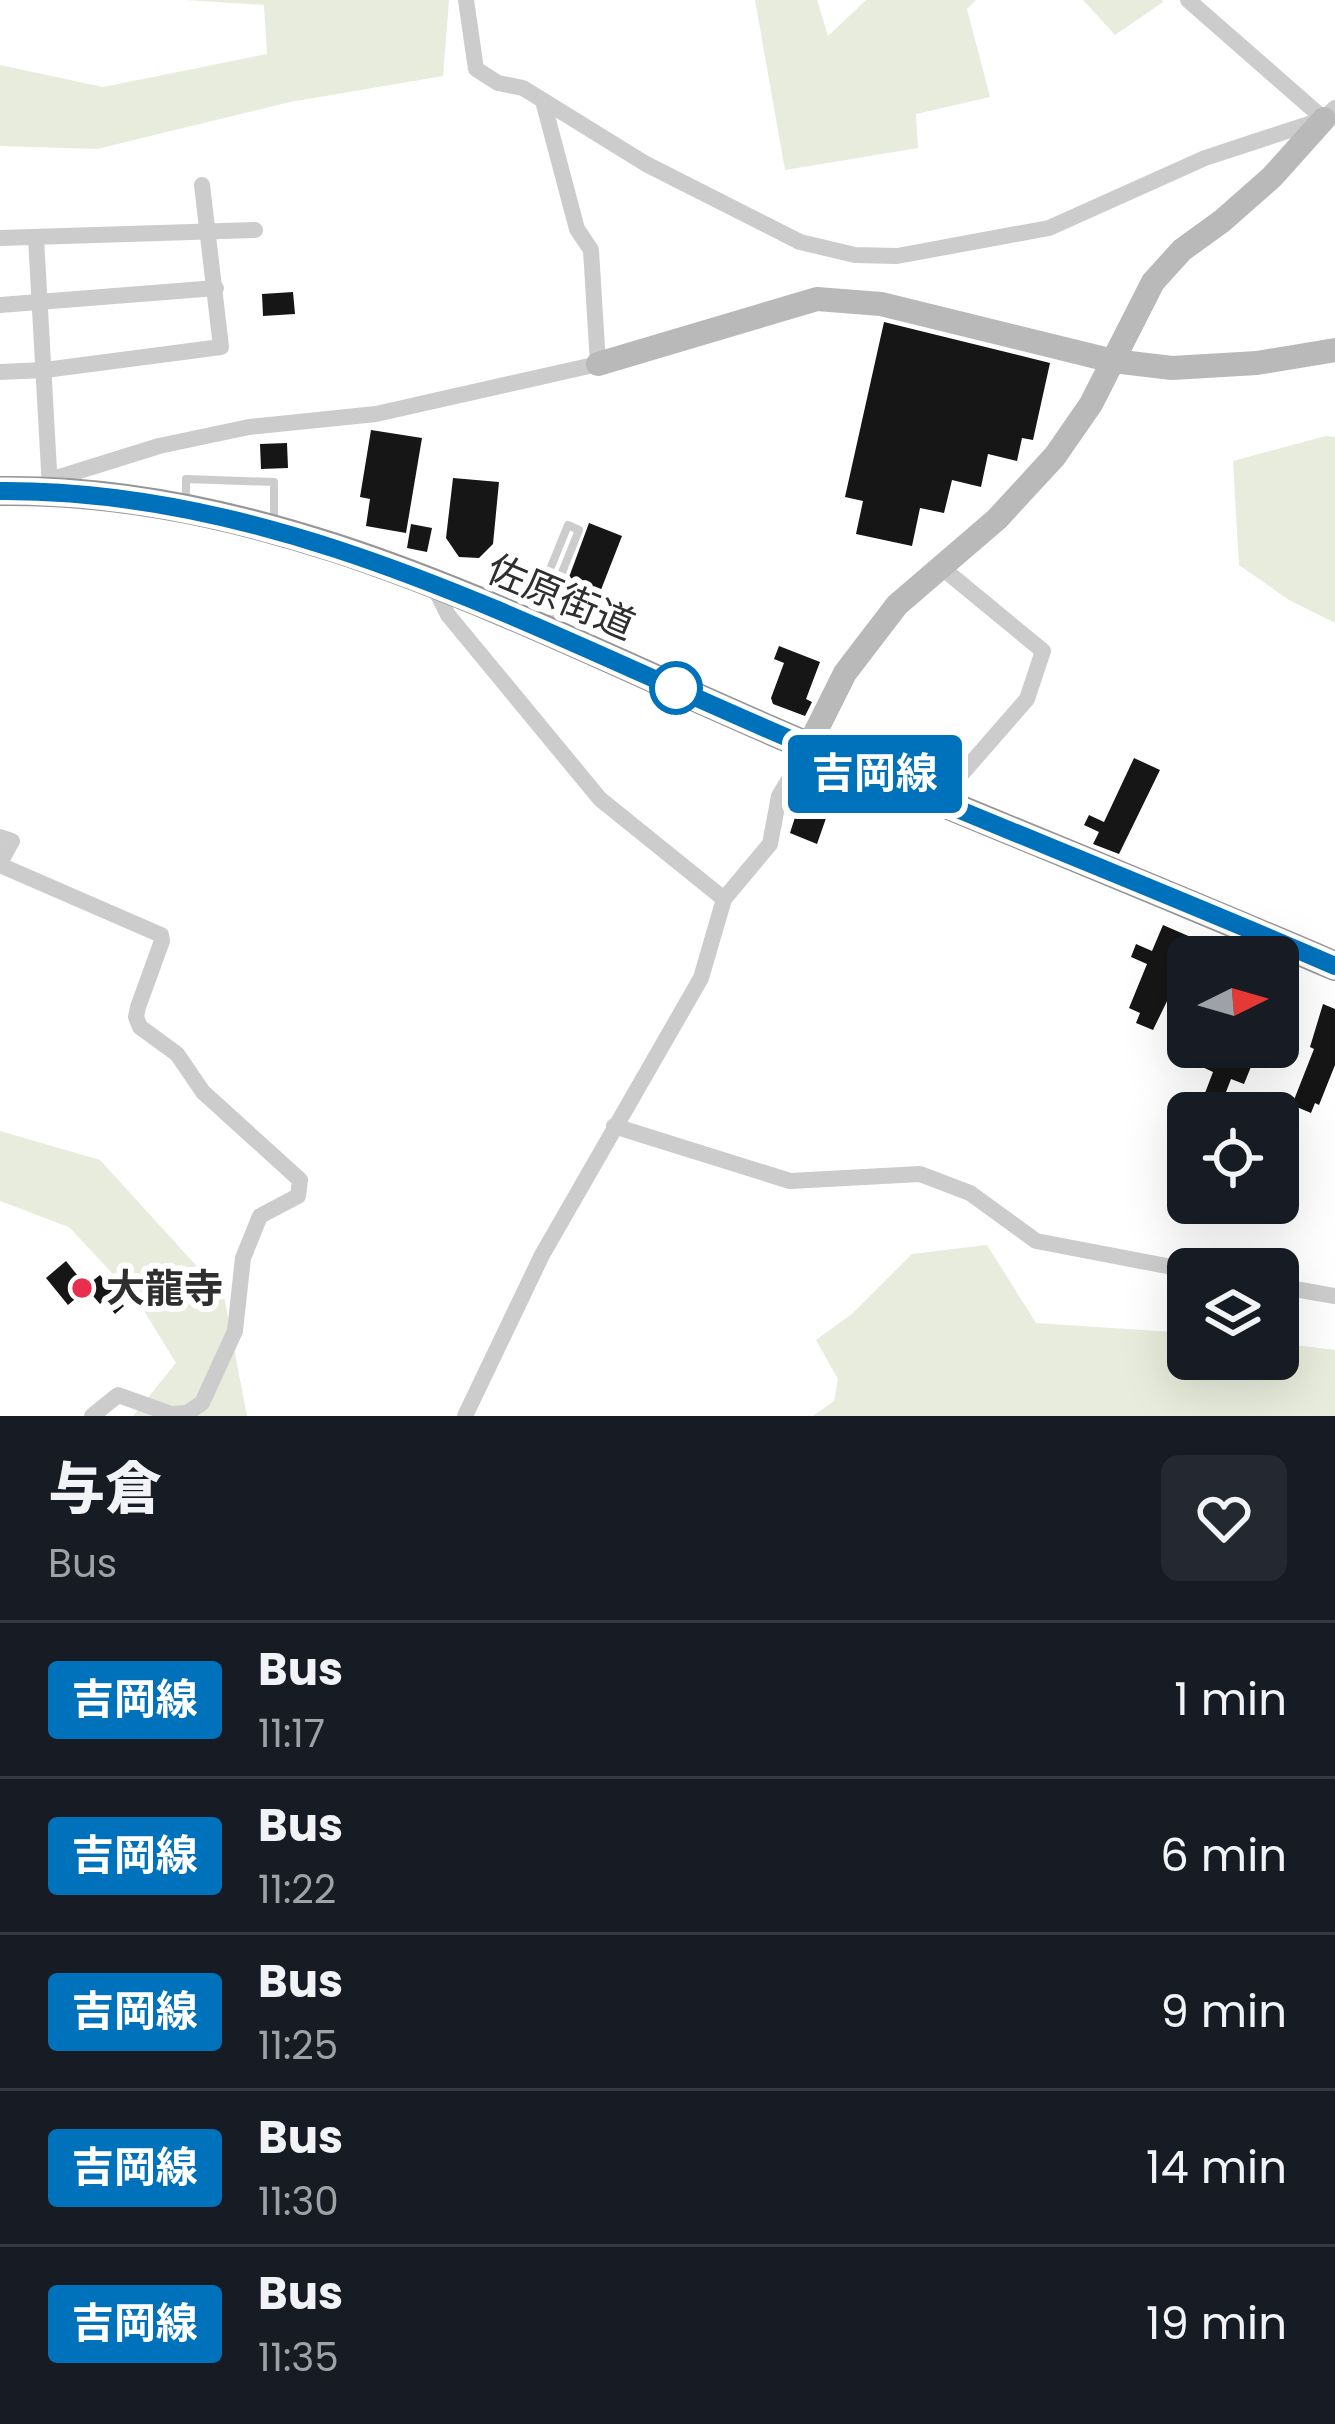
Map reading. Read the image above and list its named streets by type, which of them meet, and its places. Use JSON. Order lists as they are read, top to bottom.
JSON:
{
  "streets": {
    "highway": ["佐原街道"]
  },
  "places": ["大龍寺"],
  "lines": ["bus line 吉岡線"],
  "north": "right",
  "page": {
    "on_map": "吉岡線",
    "heading": ["与倉", "Bus"],
    "list": [
      {
        "mark": "吉岡線",
        "name": "Bus",
        "note": "11:17",
        "value": "1 min"
      },
      {
        "mark": "吉岡線",
        "name": "Bus",
        "note": "11:22",
        "value": "6 min"
      },
      {
        "mark": "吉岡線",
        "name": "Bus",
        "note": "11:25",
        "value": "9 min"
      },
      {
        "mark": "吉岡線",
        "name": "Bus",
        "note": "11:30",
        "value": "14 min"
      },
      {
        "mark": "吉岡線",
        "name": "Bus",
        "note": "11:35",
        "value": "19 min"
      }
    ]
  }
}
